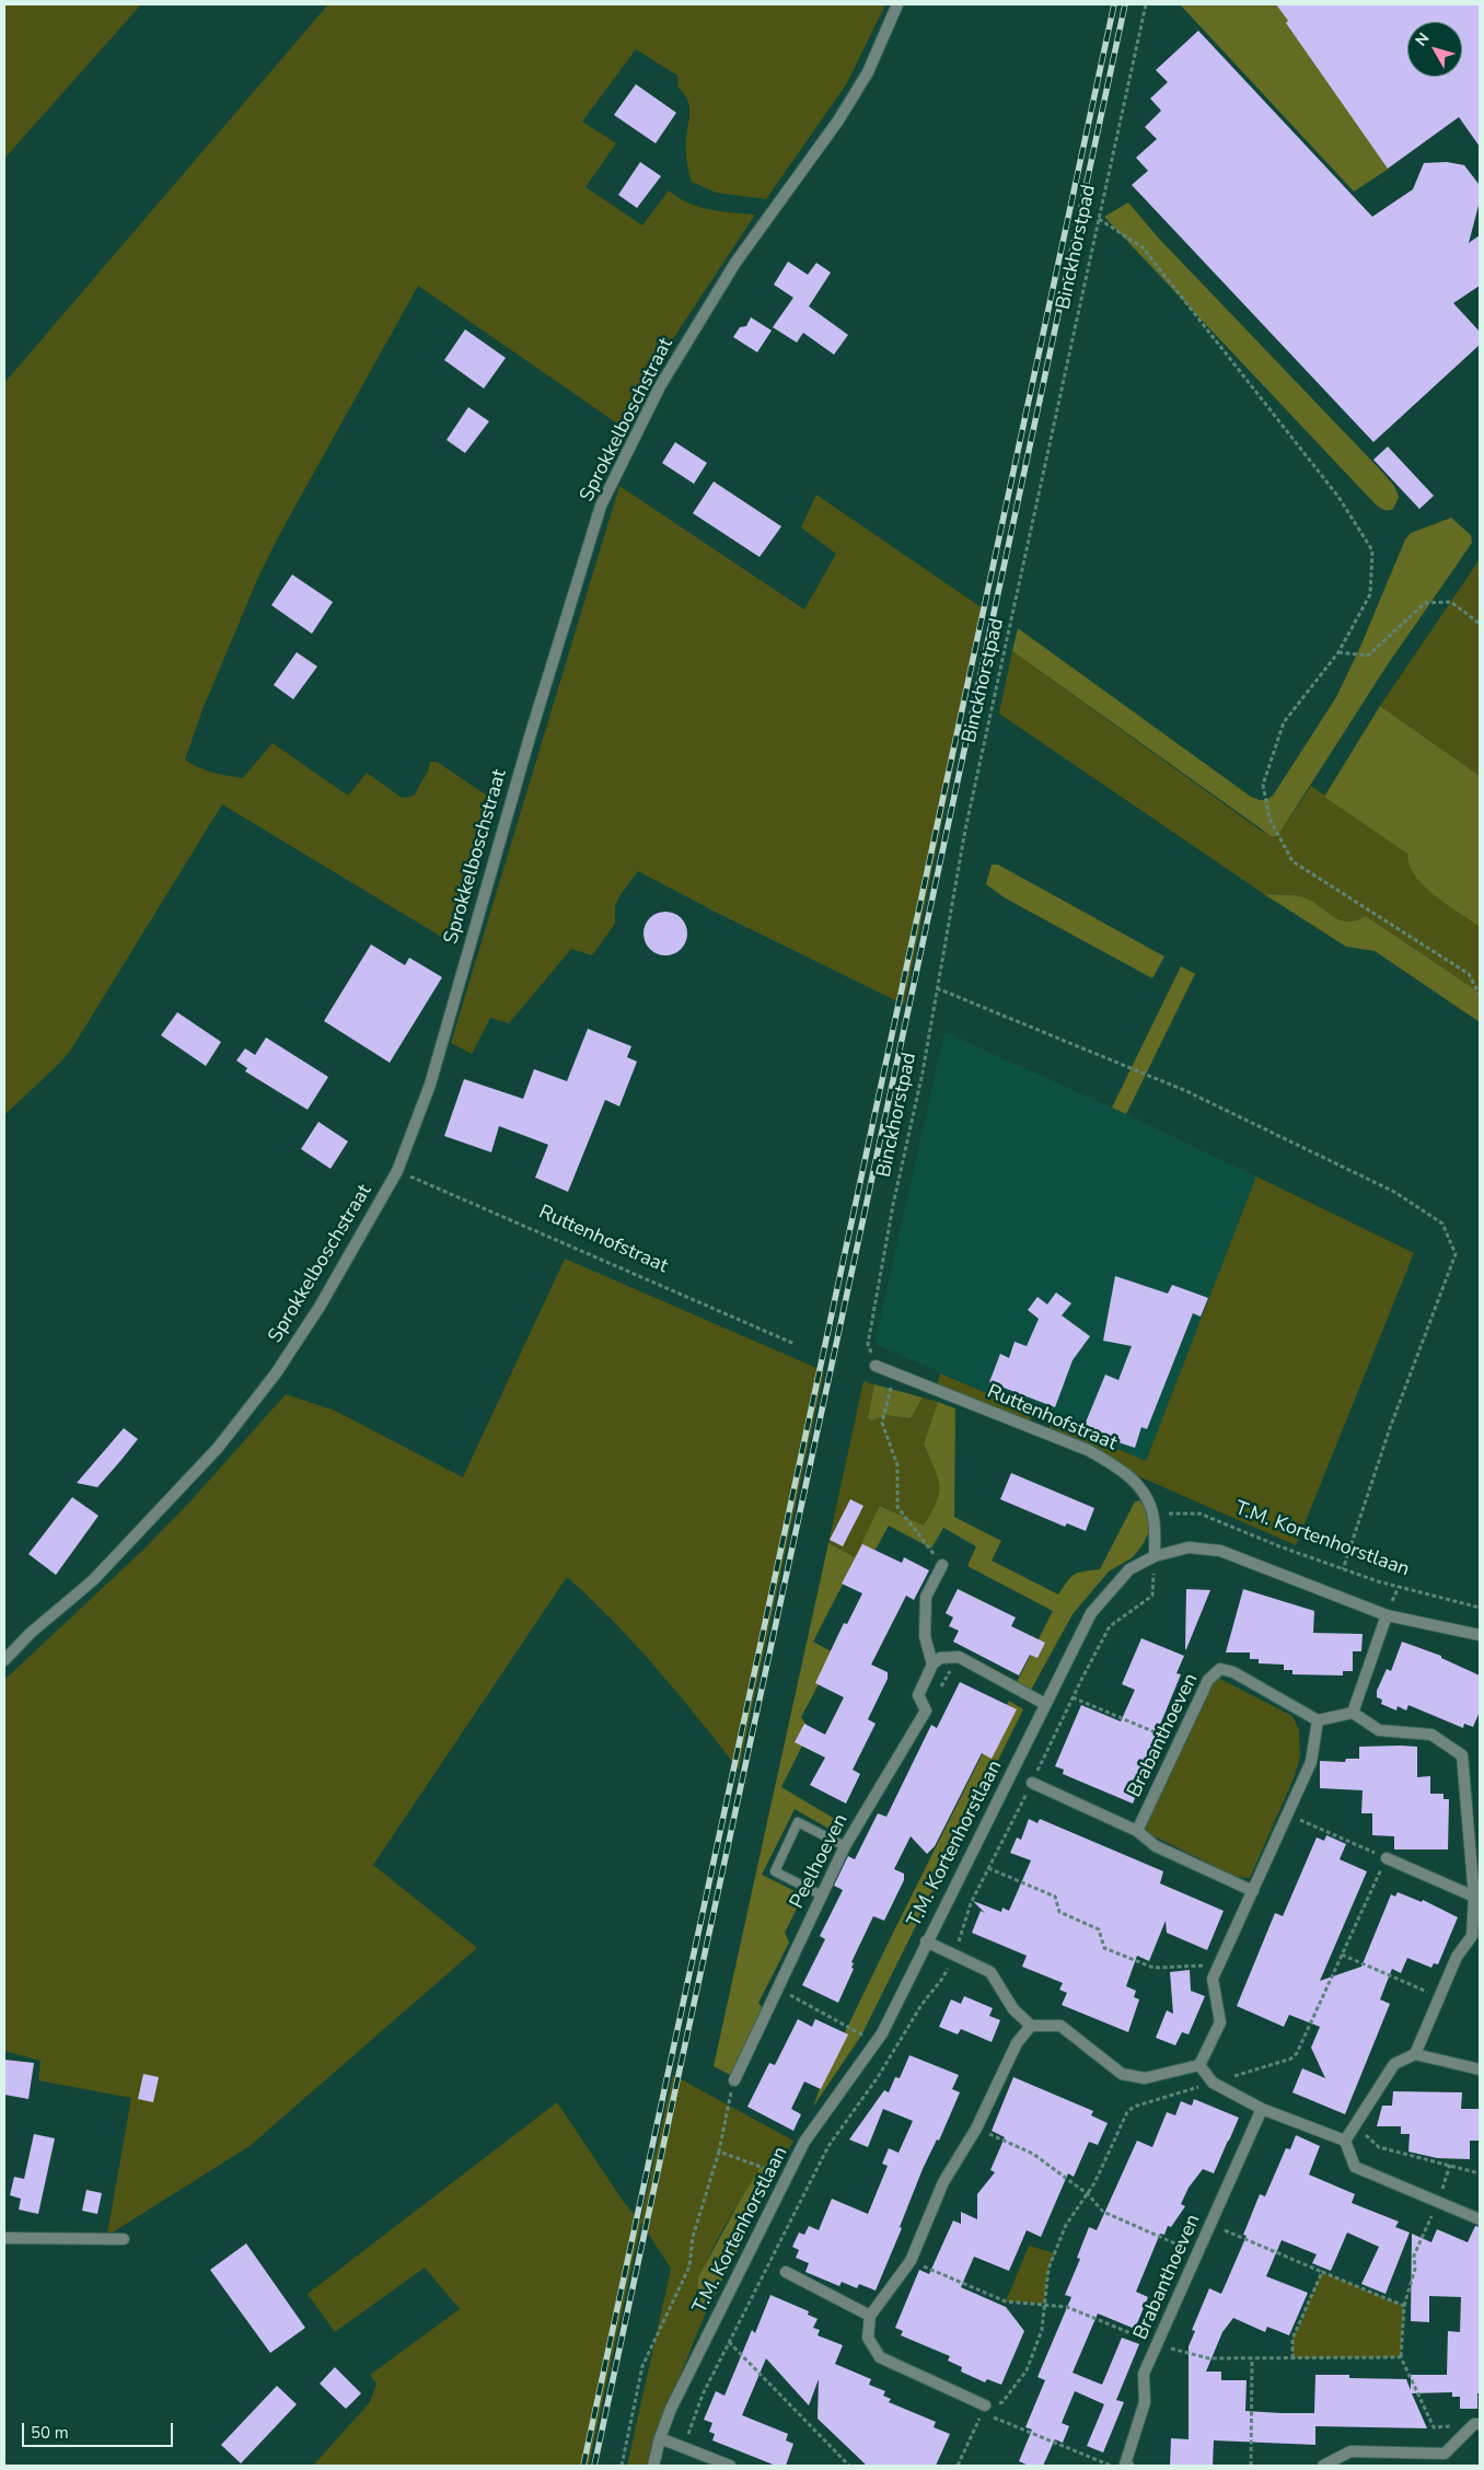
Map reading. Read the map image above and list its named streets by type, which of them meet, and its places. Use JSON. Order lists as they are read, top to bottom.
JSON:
{
  "streets": {
    "street": [
      "Sprokkelboschstraat",
      "Ruttenhofstraat",
      "T.M. Kortenhorstlaan",
      "Brabanthoeven",
      "Peelhoeven"
    ],
    "path": ["Binckhorstpad"]
  },
  "crossings": [
    ["Binckhorstpad", "Ruttenhofstraat"],
    ["Sprokkelboschstraat", "Ruttenhofstraat"],
    ["Ruttenhofstraat", "T.M. Kortenhorstlaan"]
  ],
  "scale_bar": "50 m",
  "north": "top left"
}
